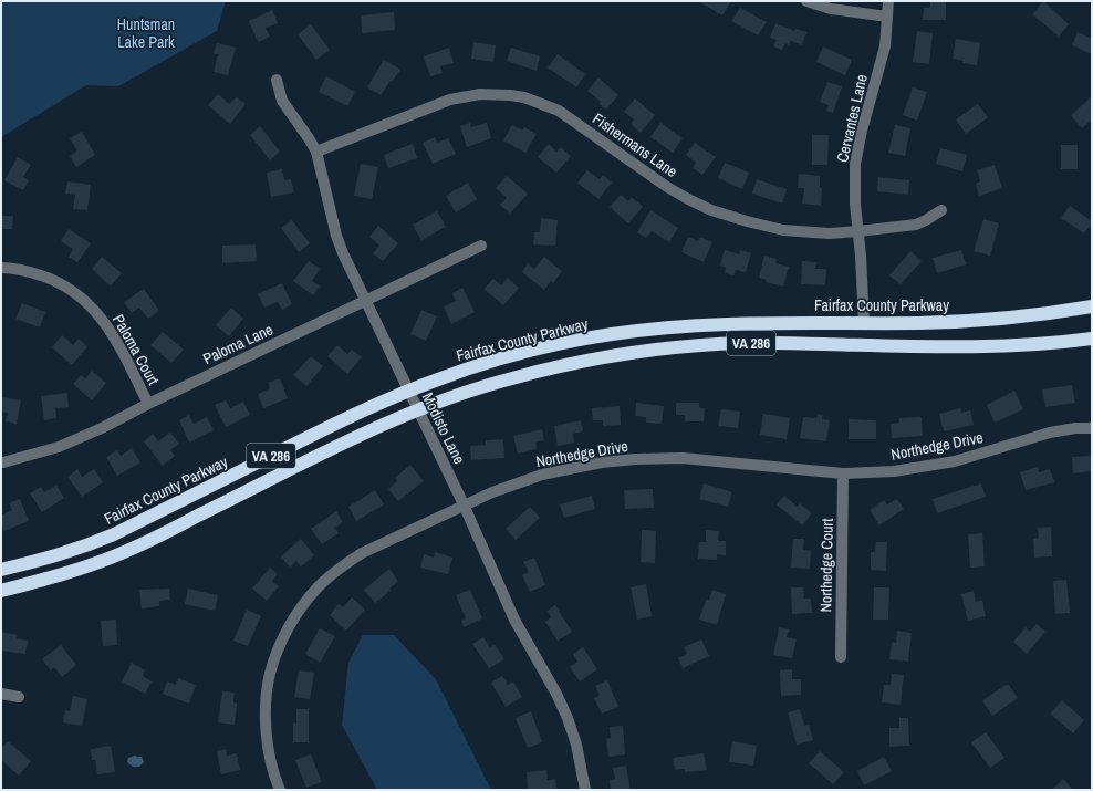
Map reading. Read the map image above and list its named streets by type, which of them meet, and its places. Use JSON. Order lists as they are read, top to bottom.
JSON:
{
  "streets": {
    "highway": ["Fairfax County Parkway", "VA 286"],
    "street": [
      "Cervantes Lane",
      "Fishermans Lane",
      "Paloma Lane",
      "Paloma Court",
      "Modisto Lane",
      "Northedge Drive",
      "Northedge Court"
    ]
  },
  "crossings": [
    ["Cervantes Lane", "Fishermans Lane"],
    ["Cervantes Lane", "Fairfax County Parkway"],
    ["Fishermans Lane", "Modisto Lane"],
    ["Fairfax County Parkway", "Modisto Lane"],
    ["VA 286", "Modisto Lane"],
    ["Paloma Lane", "Paloma Court"],
    ["Paloma Lane", "Modisto Lane"],
    ["Modisto Lane", "Northedge Drive"],
    ["Northedge Drive", "Northedge Court"]
  ],
  "parks": ["Huntsman Lake Park"]
}
